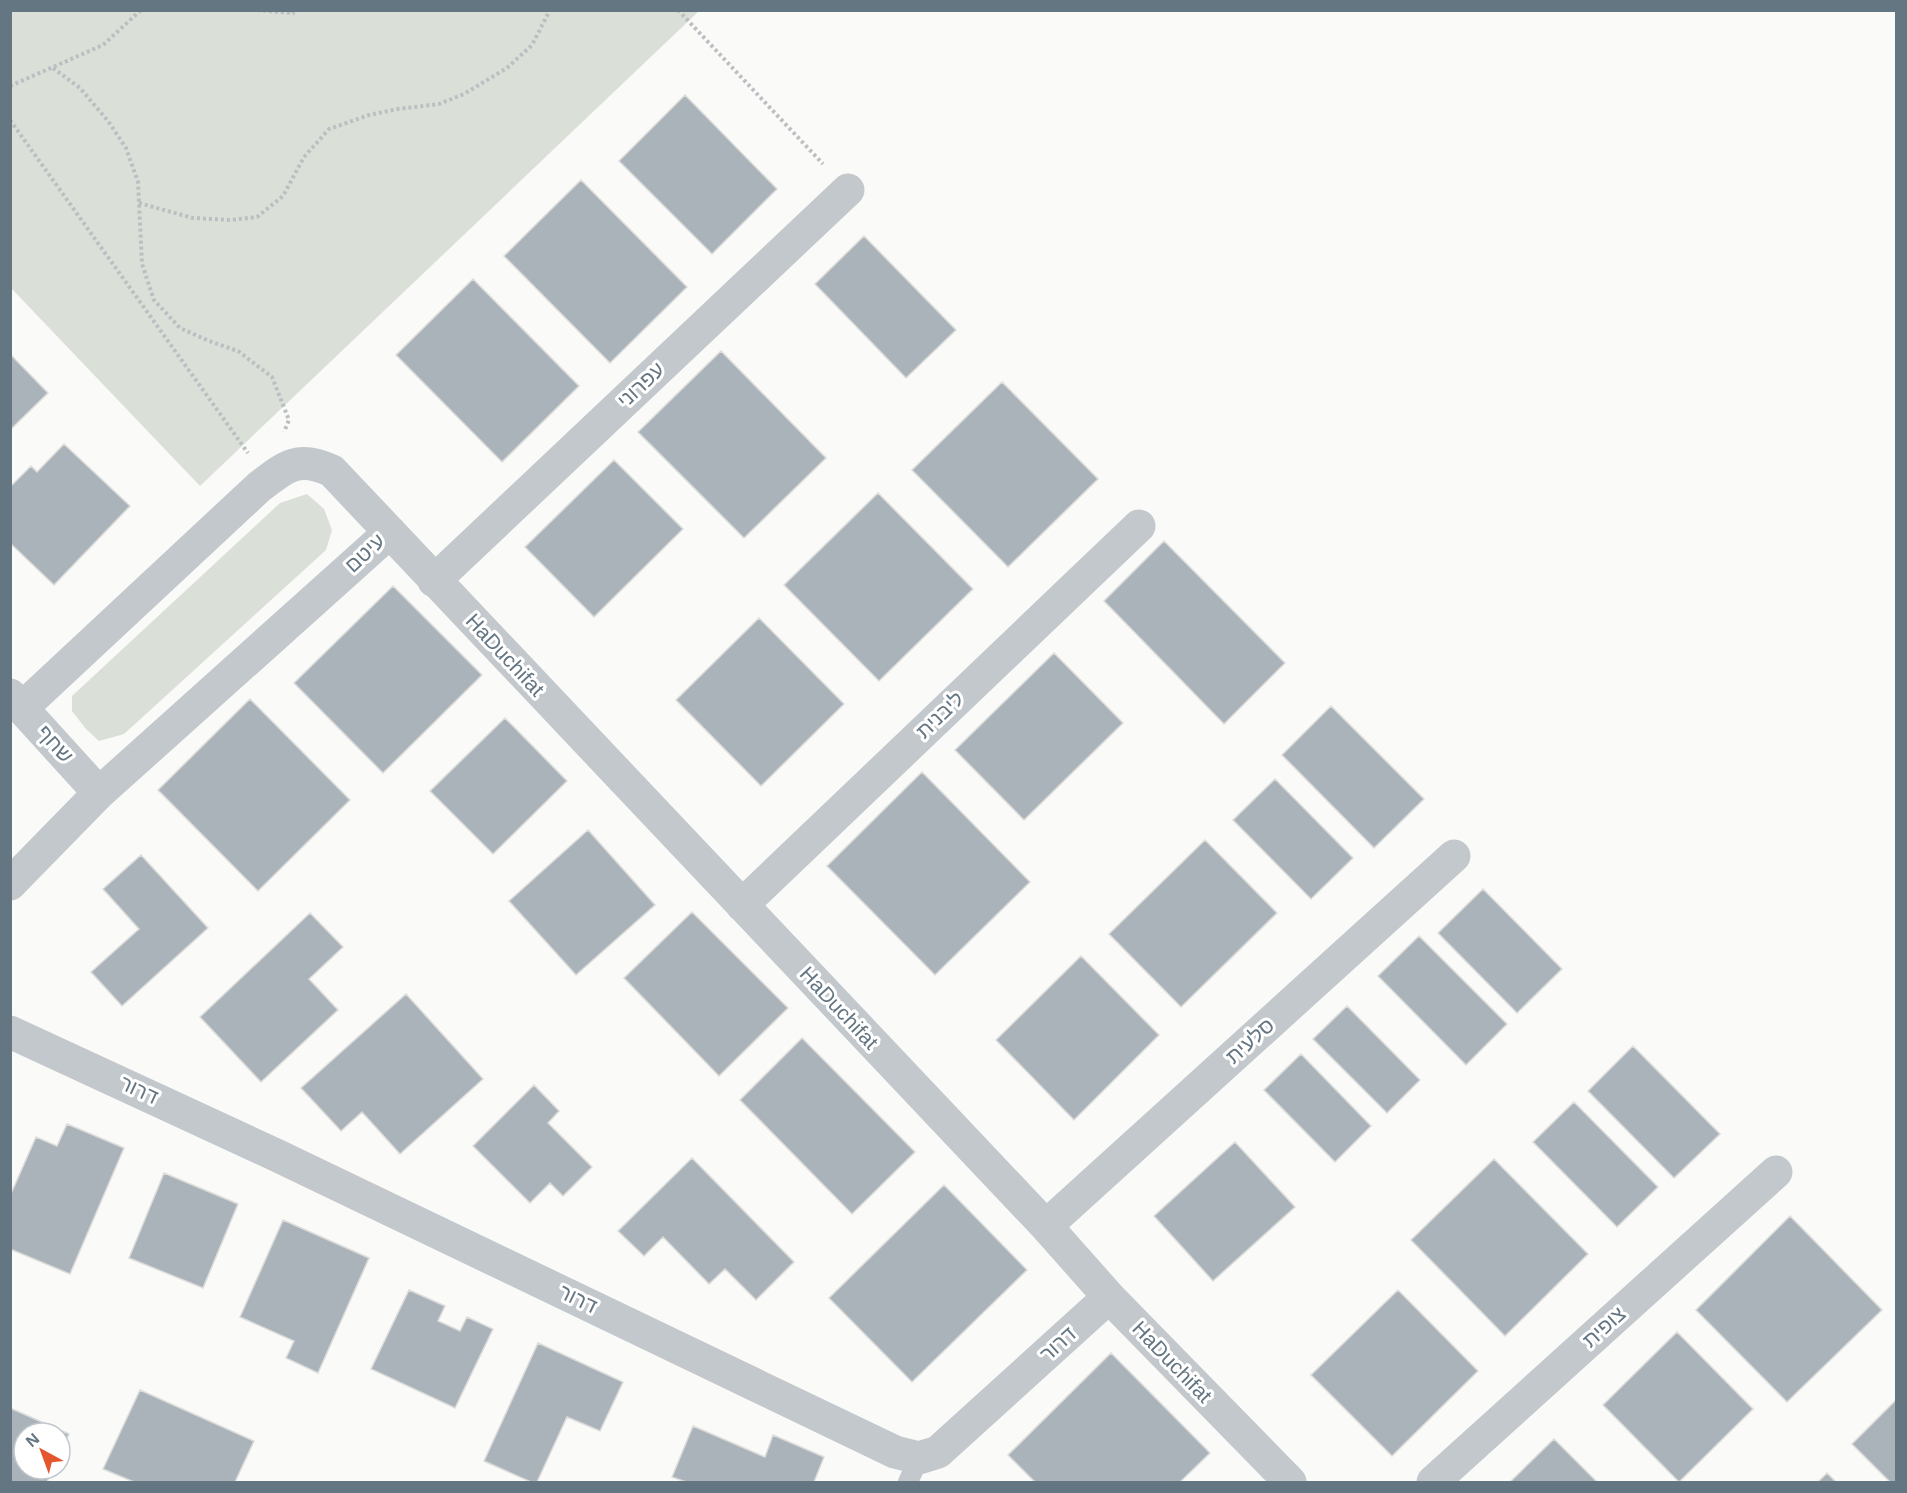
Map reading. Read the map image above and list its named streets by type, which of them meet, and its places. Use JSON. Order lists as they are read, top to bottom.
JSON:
{
  "streets": {
    "street": [
      "עפרוני",
      "עיטם",
      "HaDuchifat",
      "ליבנית",
      "שחף",
      "סלעית",
      "דרור",
      "צופית"
    ]
  },
  "crossings": [
    ["עפרוני", "HaDuchifat"],
    ["עיטם", "HaDuchifat"],
    ["עיטם", "שחף"],
    ["HaDuchifat", "ליבנית"],
    ["HaDuchifat", "סלעית"],
    ["HaDuchifat", "דרור"]
  ],
  "north": "top left"
}
